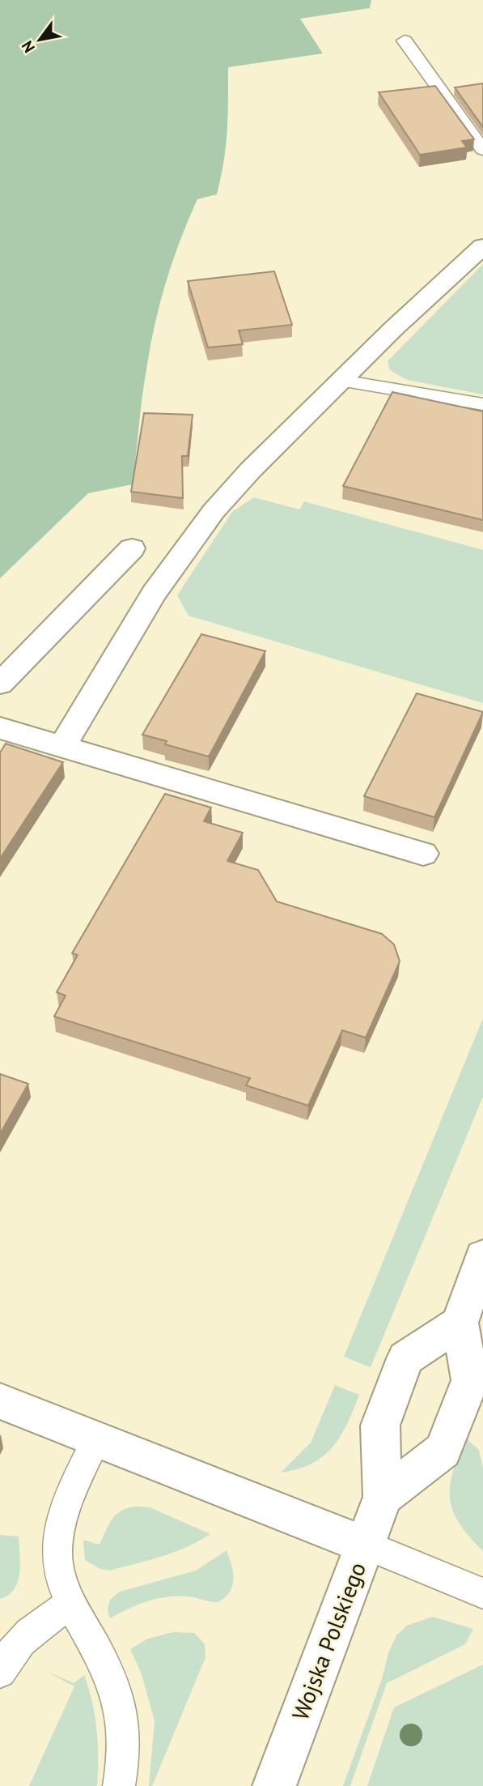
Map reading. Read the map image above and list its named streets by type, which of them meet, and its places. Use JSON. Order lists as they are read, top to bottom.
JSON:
{
  "streets": {
    "street": ["Wojska Polskiego"]
  },
  "north": "bottom left"
}
